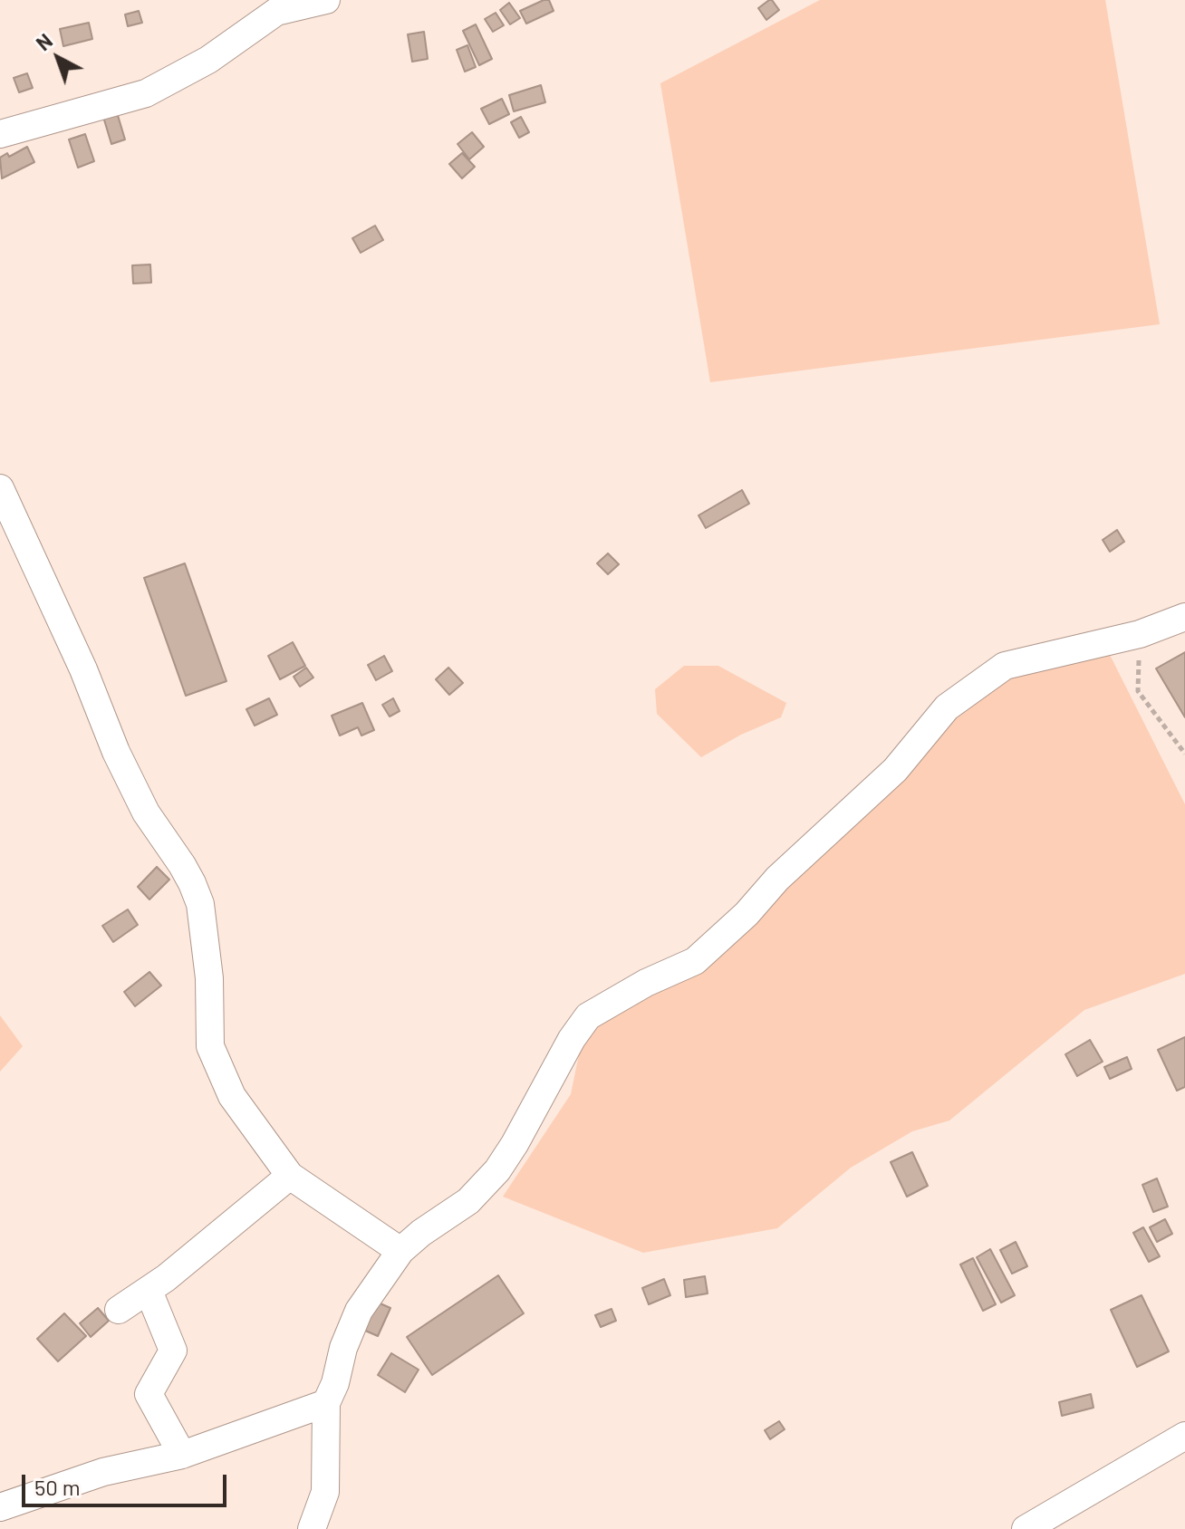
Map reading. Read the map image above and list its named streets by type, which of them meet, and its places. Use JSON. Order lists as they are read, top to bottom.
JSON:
{
  "scale_bar": "50 m",
  "north": "top left"
}
